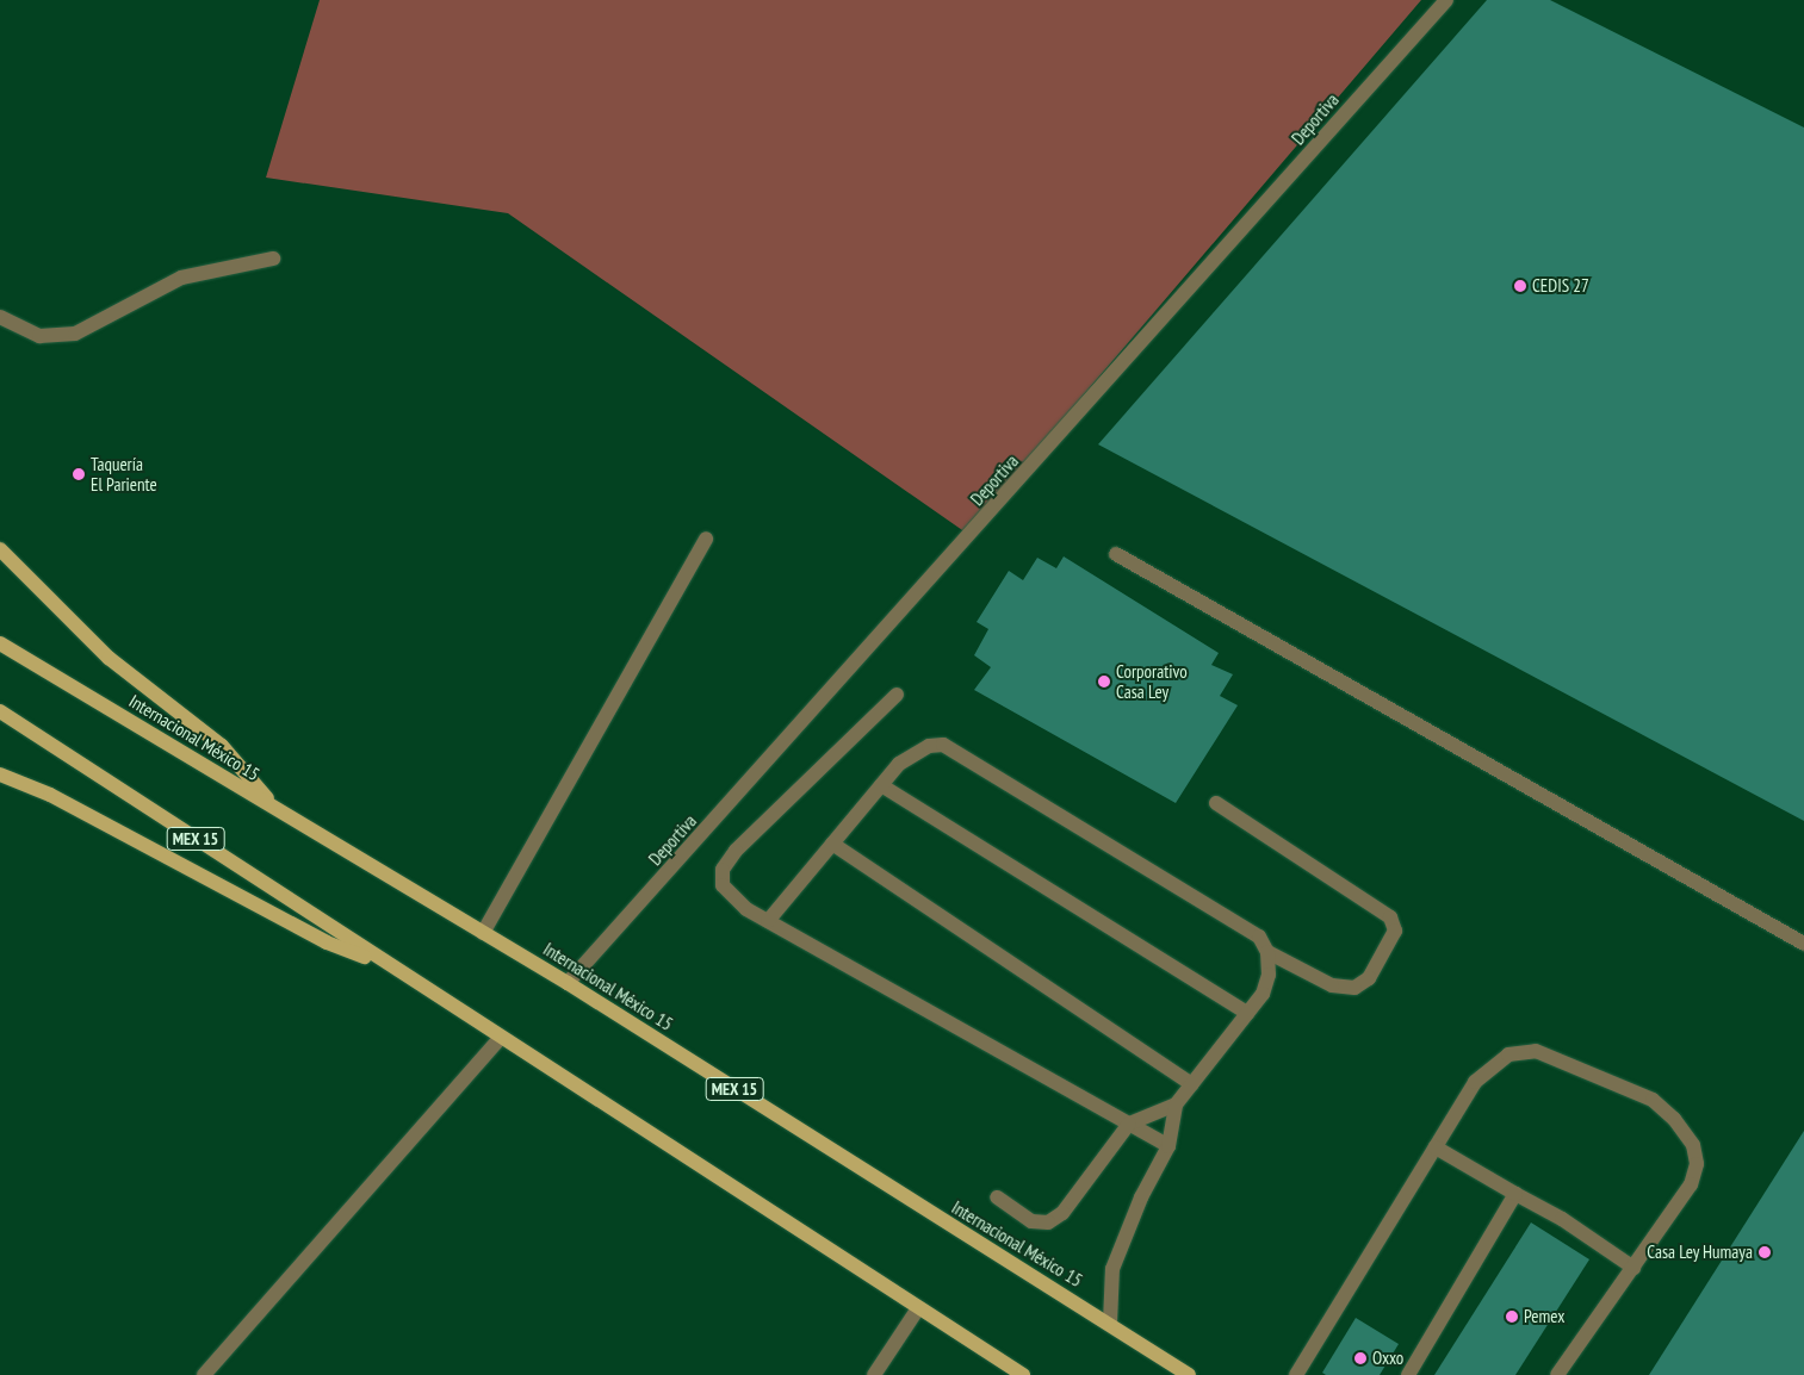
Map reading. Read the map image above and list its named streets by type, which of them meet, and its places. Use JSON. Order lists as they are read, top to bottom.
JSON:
{
  "streets": {
    "main road": ["Internacional México 15", "MEX 15"],
    "street": ["Deportiva"]
  },
  "crossings": [
    ["Deportiva", "Internacional México 15"]
  ],
  "places": [
    "CEDIS 27",
    "Taquería El Pariente",
    "Corporativo Casa Ley",
    "Casa Ley Humaya",
    "Pemex",
    "Oxxo"
  ]
}
